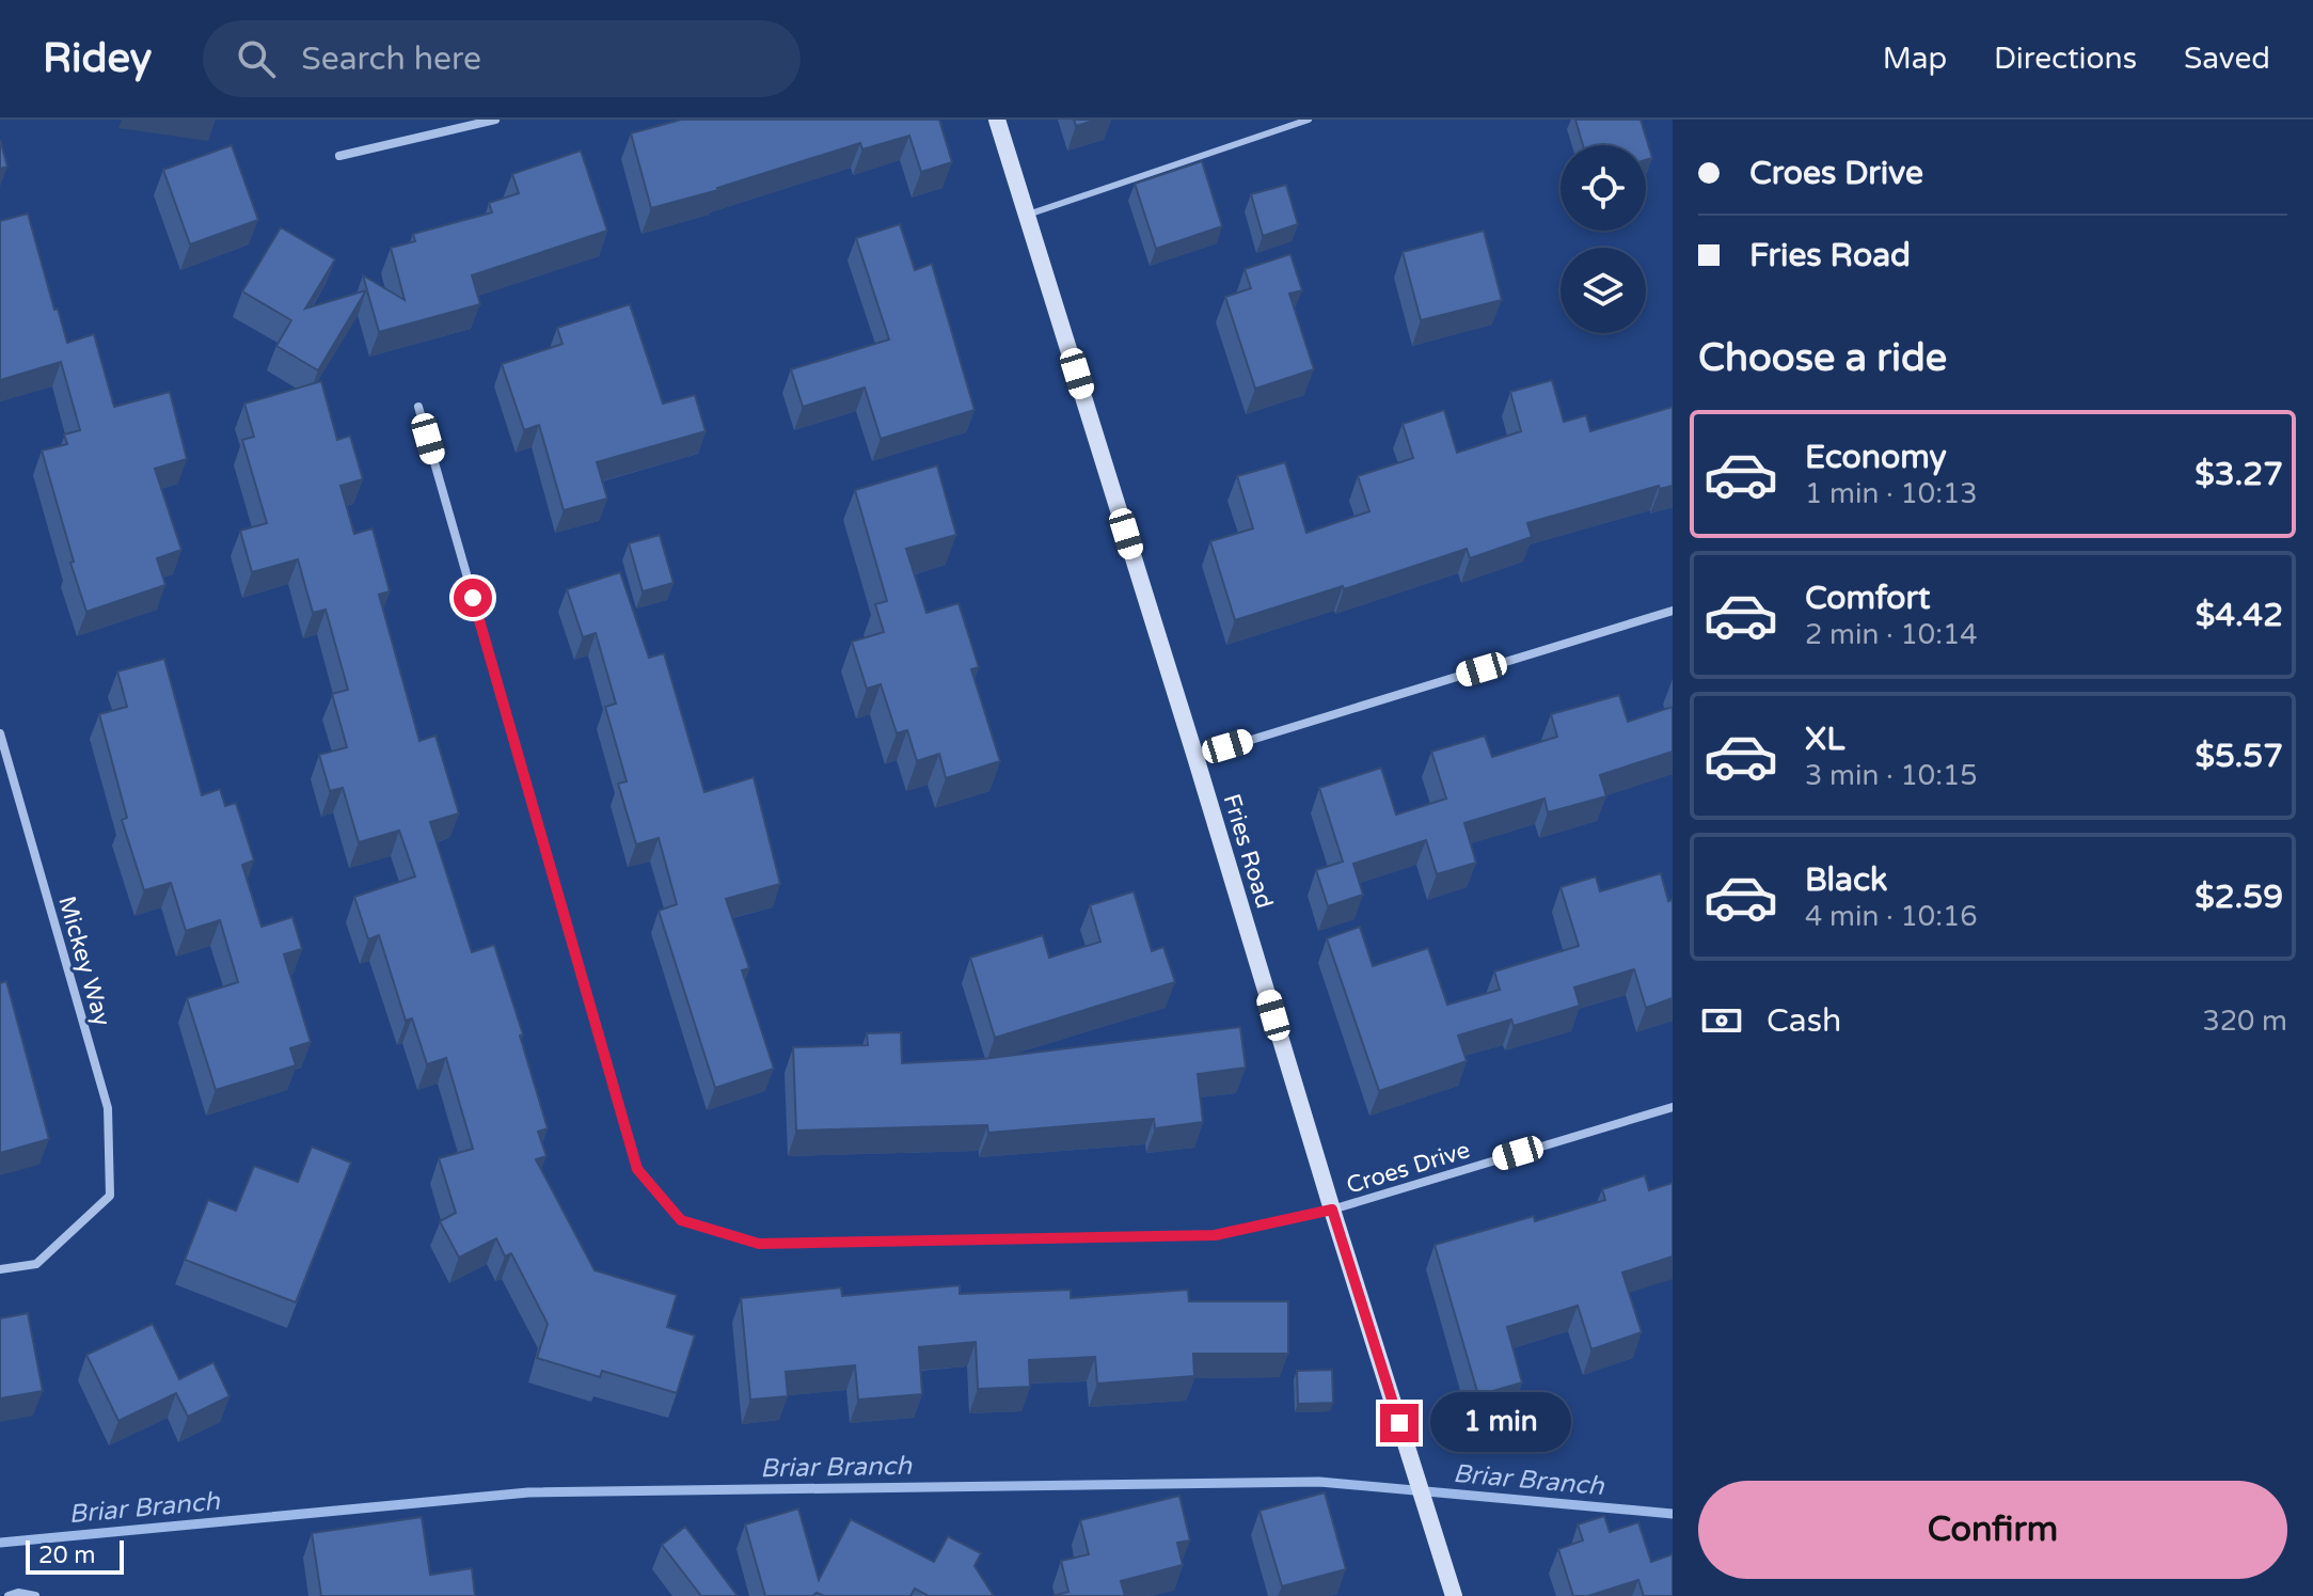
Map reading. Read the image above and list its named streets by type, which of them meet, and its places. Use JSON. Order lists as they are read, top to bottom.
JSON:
{
  "streets": {
    "street": ["Fries Road", "Mickey Way", "Croes Drive"]
  },
  "crossings": [
    ["Fries Road", "Croes Drive"]
  ],
  "water": ["Briar Branch"],
  "scale_bar": "20 m",
  "page": {
    "header": "Ridey",
    "search": "Search here",
    "nav": ["Map", "Directions", "Saved"],
    "banner": ["Croes Drive", "Fries Road"],
    "heading": "Choose a ride",
    "list": [
      {
        "name": "Economy",
        "note": "1 min · 10:13",
        "value": "$3.27"
      },
      {
        "name": "Comfort",
        "note": "2 min · 10:14",
        "value": "$4.42"
      },
      {
        "name": "XL",
        "note": "3 min · 10:15",
        "value": "$5.57"
      },
      {
        "name": "Black",
        "note": "4 min · 10:16",
        "value": "$2.59"
      }
    ],
    "pay": ["Cash", "320 m"],
    "bubble": "1 min",
    "buttons": "Confirm",
    "scale": "20 m"
  }
}
